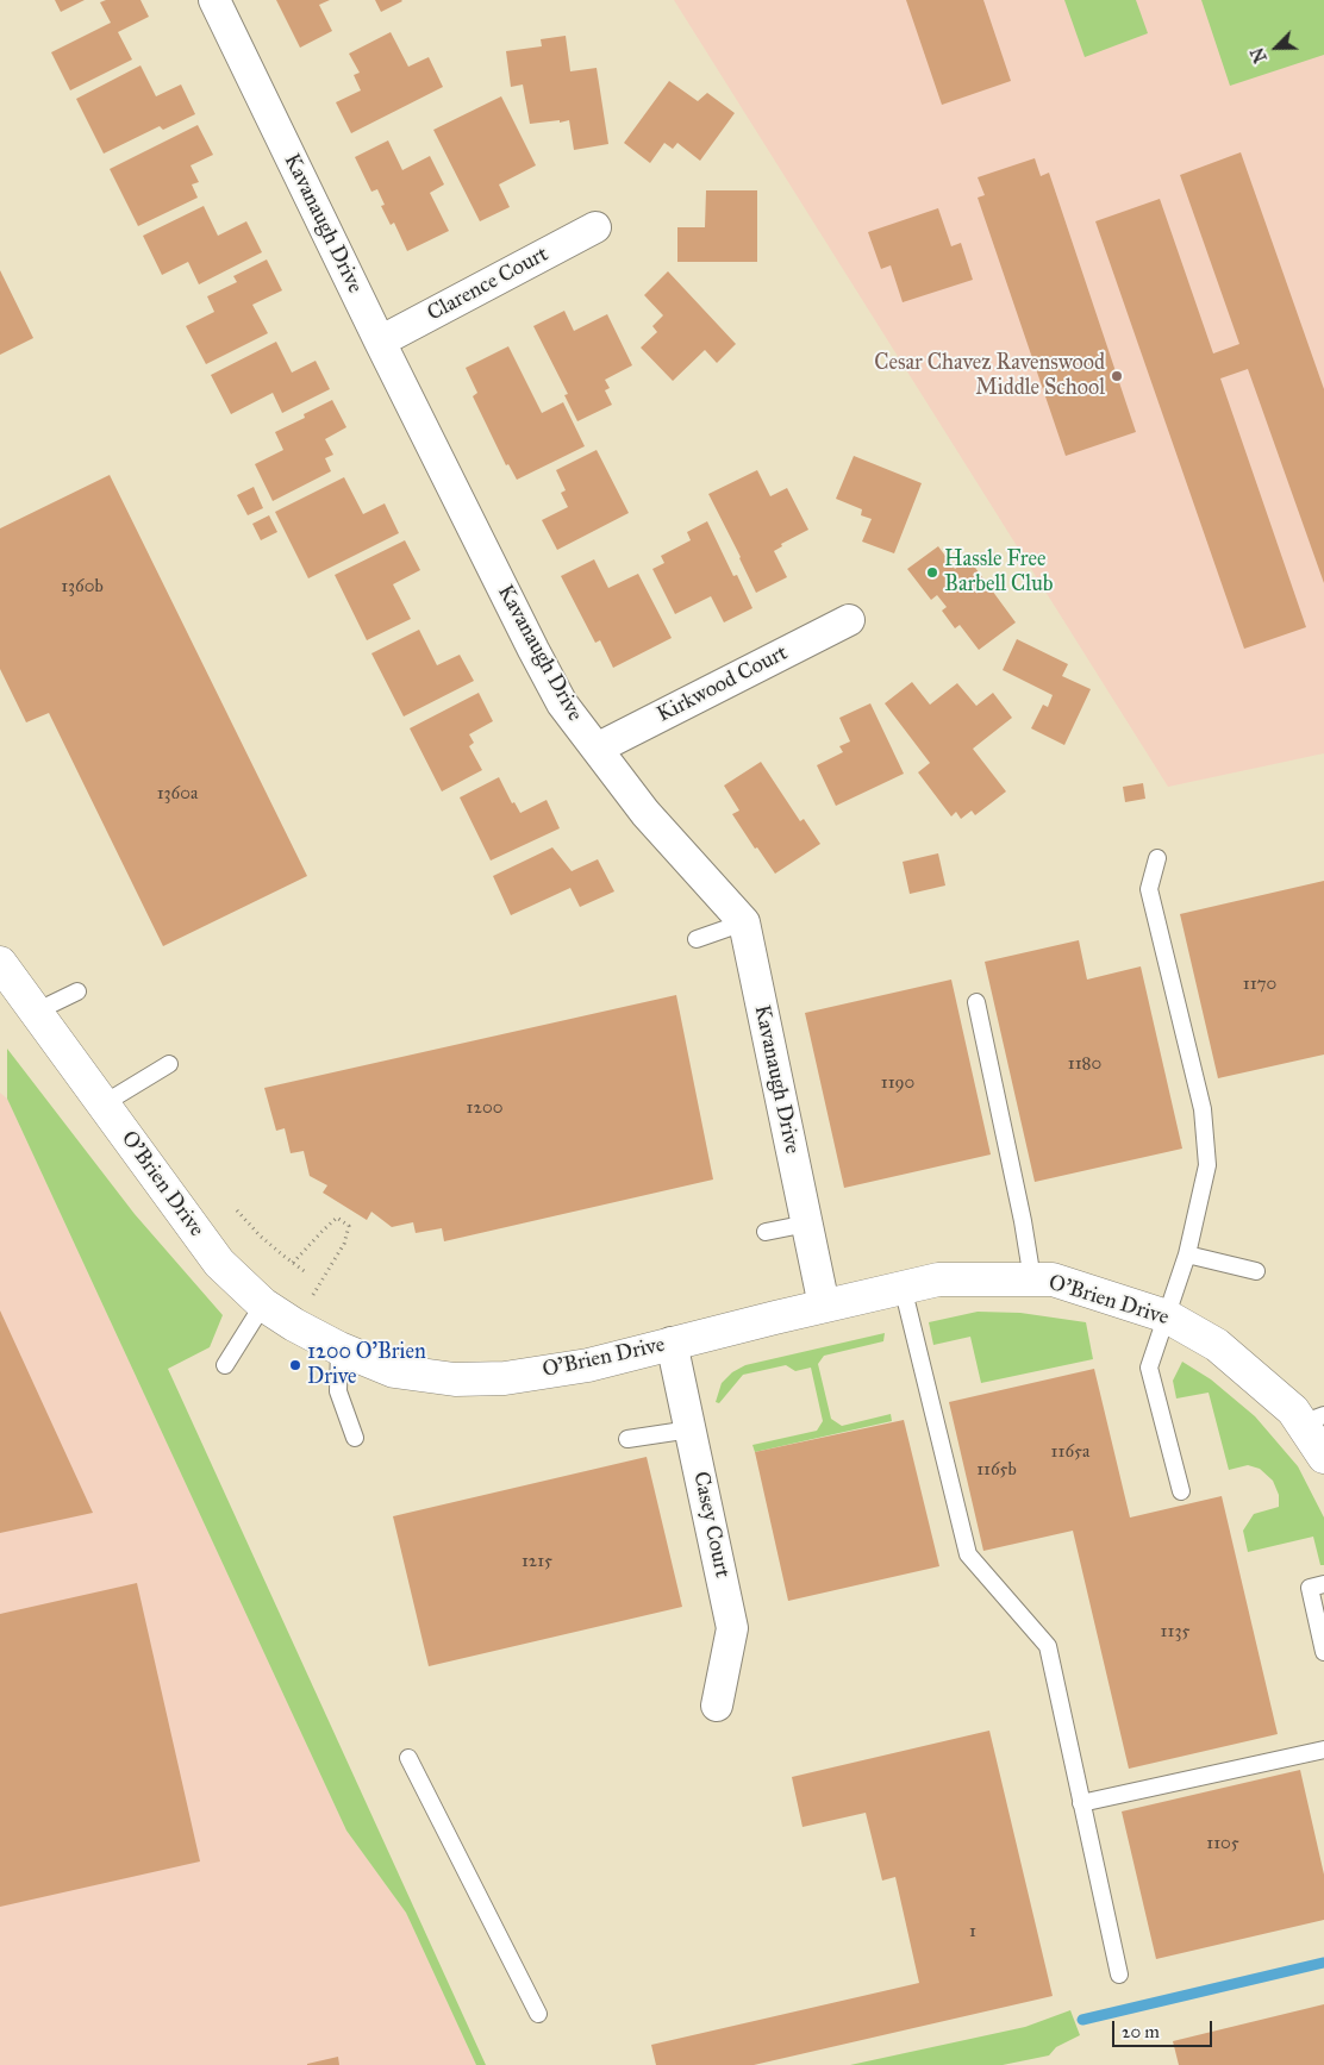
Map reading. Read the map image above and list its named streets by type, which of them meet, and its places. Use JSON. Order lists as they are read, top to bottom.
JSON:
{
  "streets": {
    "street": [
      "Kavanaugh Drive",
      "Clarence Court",
      "Kirkwood Court",
      "O'Brien Drive",
      "Casey Court"
    ]
  },
  "crossings": [
    ["Kavanaugh Drive", "Clarence Court"],
    ["Kavanaugh Drive", "Kirkwood Court"],
    ["Kavanaugh Drive", "O'Brien Drive"],
    ["O'Brien Drive", "Casey Court"]
  ],
  "places": ["Cesar Chavez Ravenswood Middle School", "Hassle Free Barbell Club", "1200 O'Brien Drive"],
  "house_numbers": [
    "1360b",
    "1360a",
    "1170",
    "1180",
    "1190",
    "1200",
    "1165a",
    "1165b",
    "1215",
    "1135",
    "1105",
    "1"
  ],
  "scale_bar": "20 m",
  "north": "bottom left"
}
